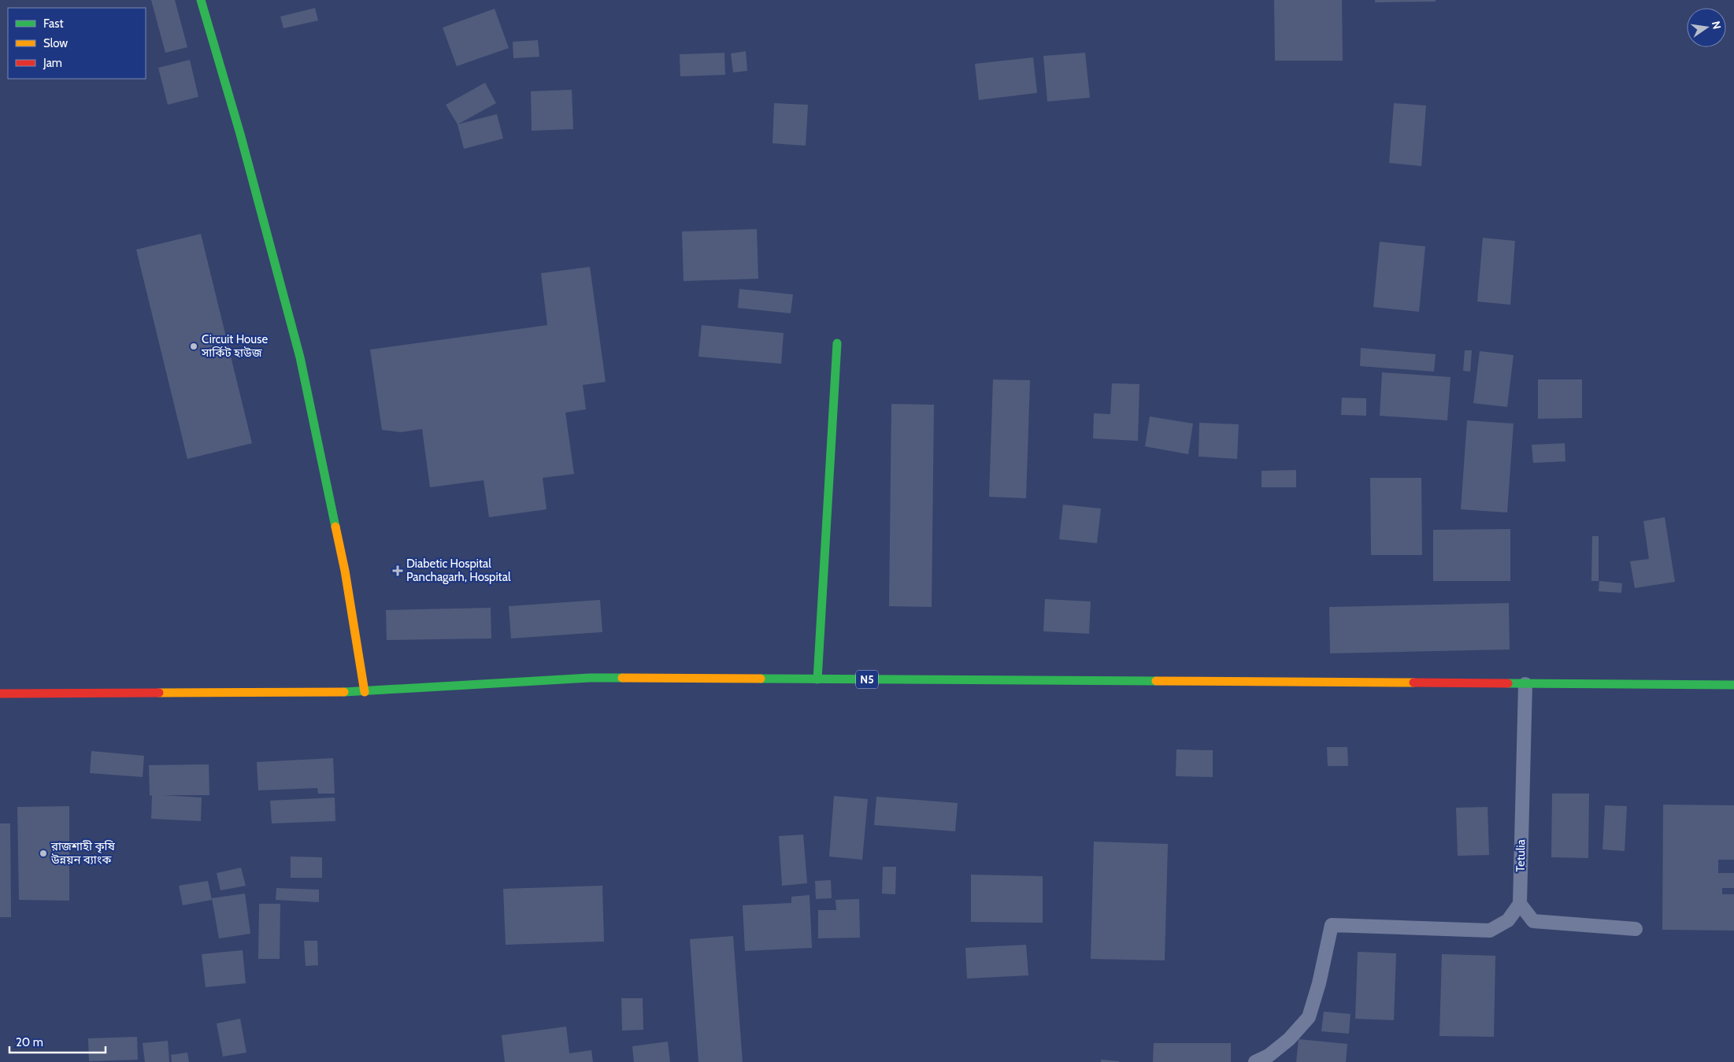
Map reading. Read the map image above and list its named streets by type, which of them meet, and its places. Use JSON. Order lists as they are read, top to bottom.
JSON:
{
  "streets": {
    "main road": ["N5"],
    "lane": ["Tetulia"]
  },
  "crossings": [
    ["N5", "Tetulia"]
  ],
  "places": {
    "other": ["Circuit House সার্কিট হাউজ", "রাজশাহী কৃষি উন্নয়ন ব্যাংক"],
    "health": ["Diabetic Hospital Panchagarh, Hospital"]
  },
  "legend": ["Fast", "Slow", "Jam"],
  "scale_bar": "20 m",
  "north": "right"
}
